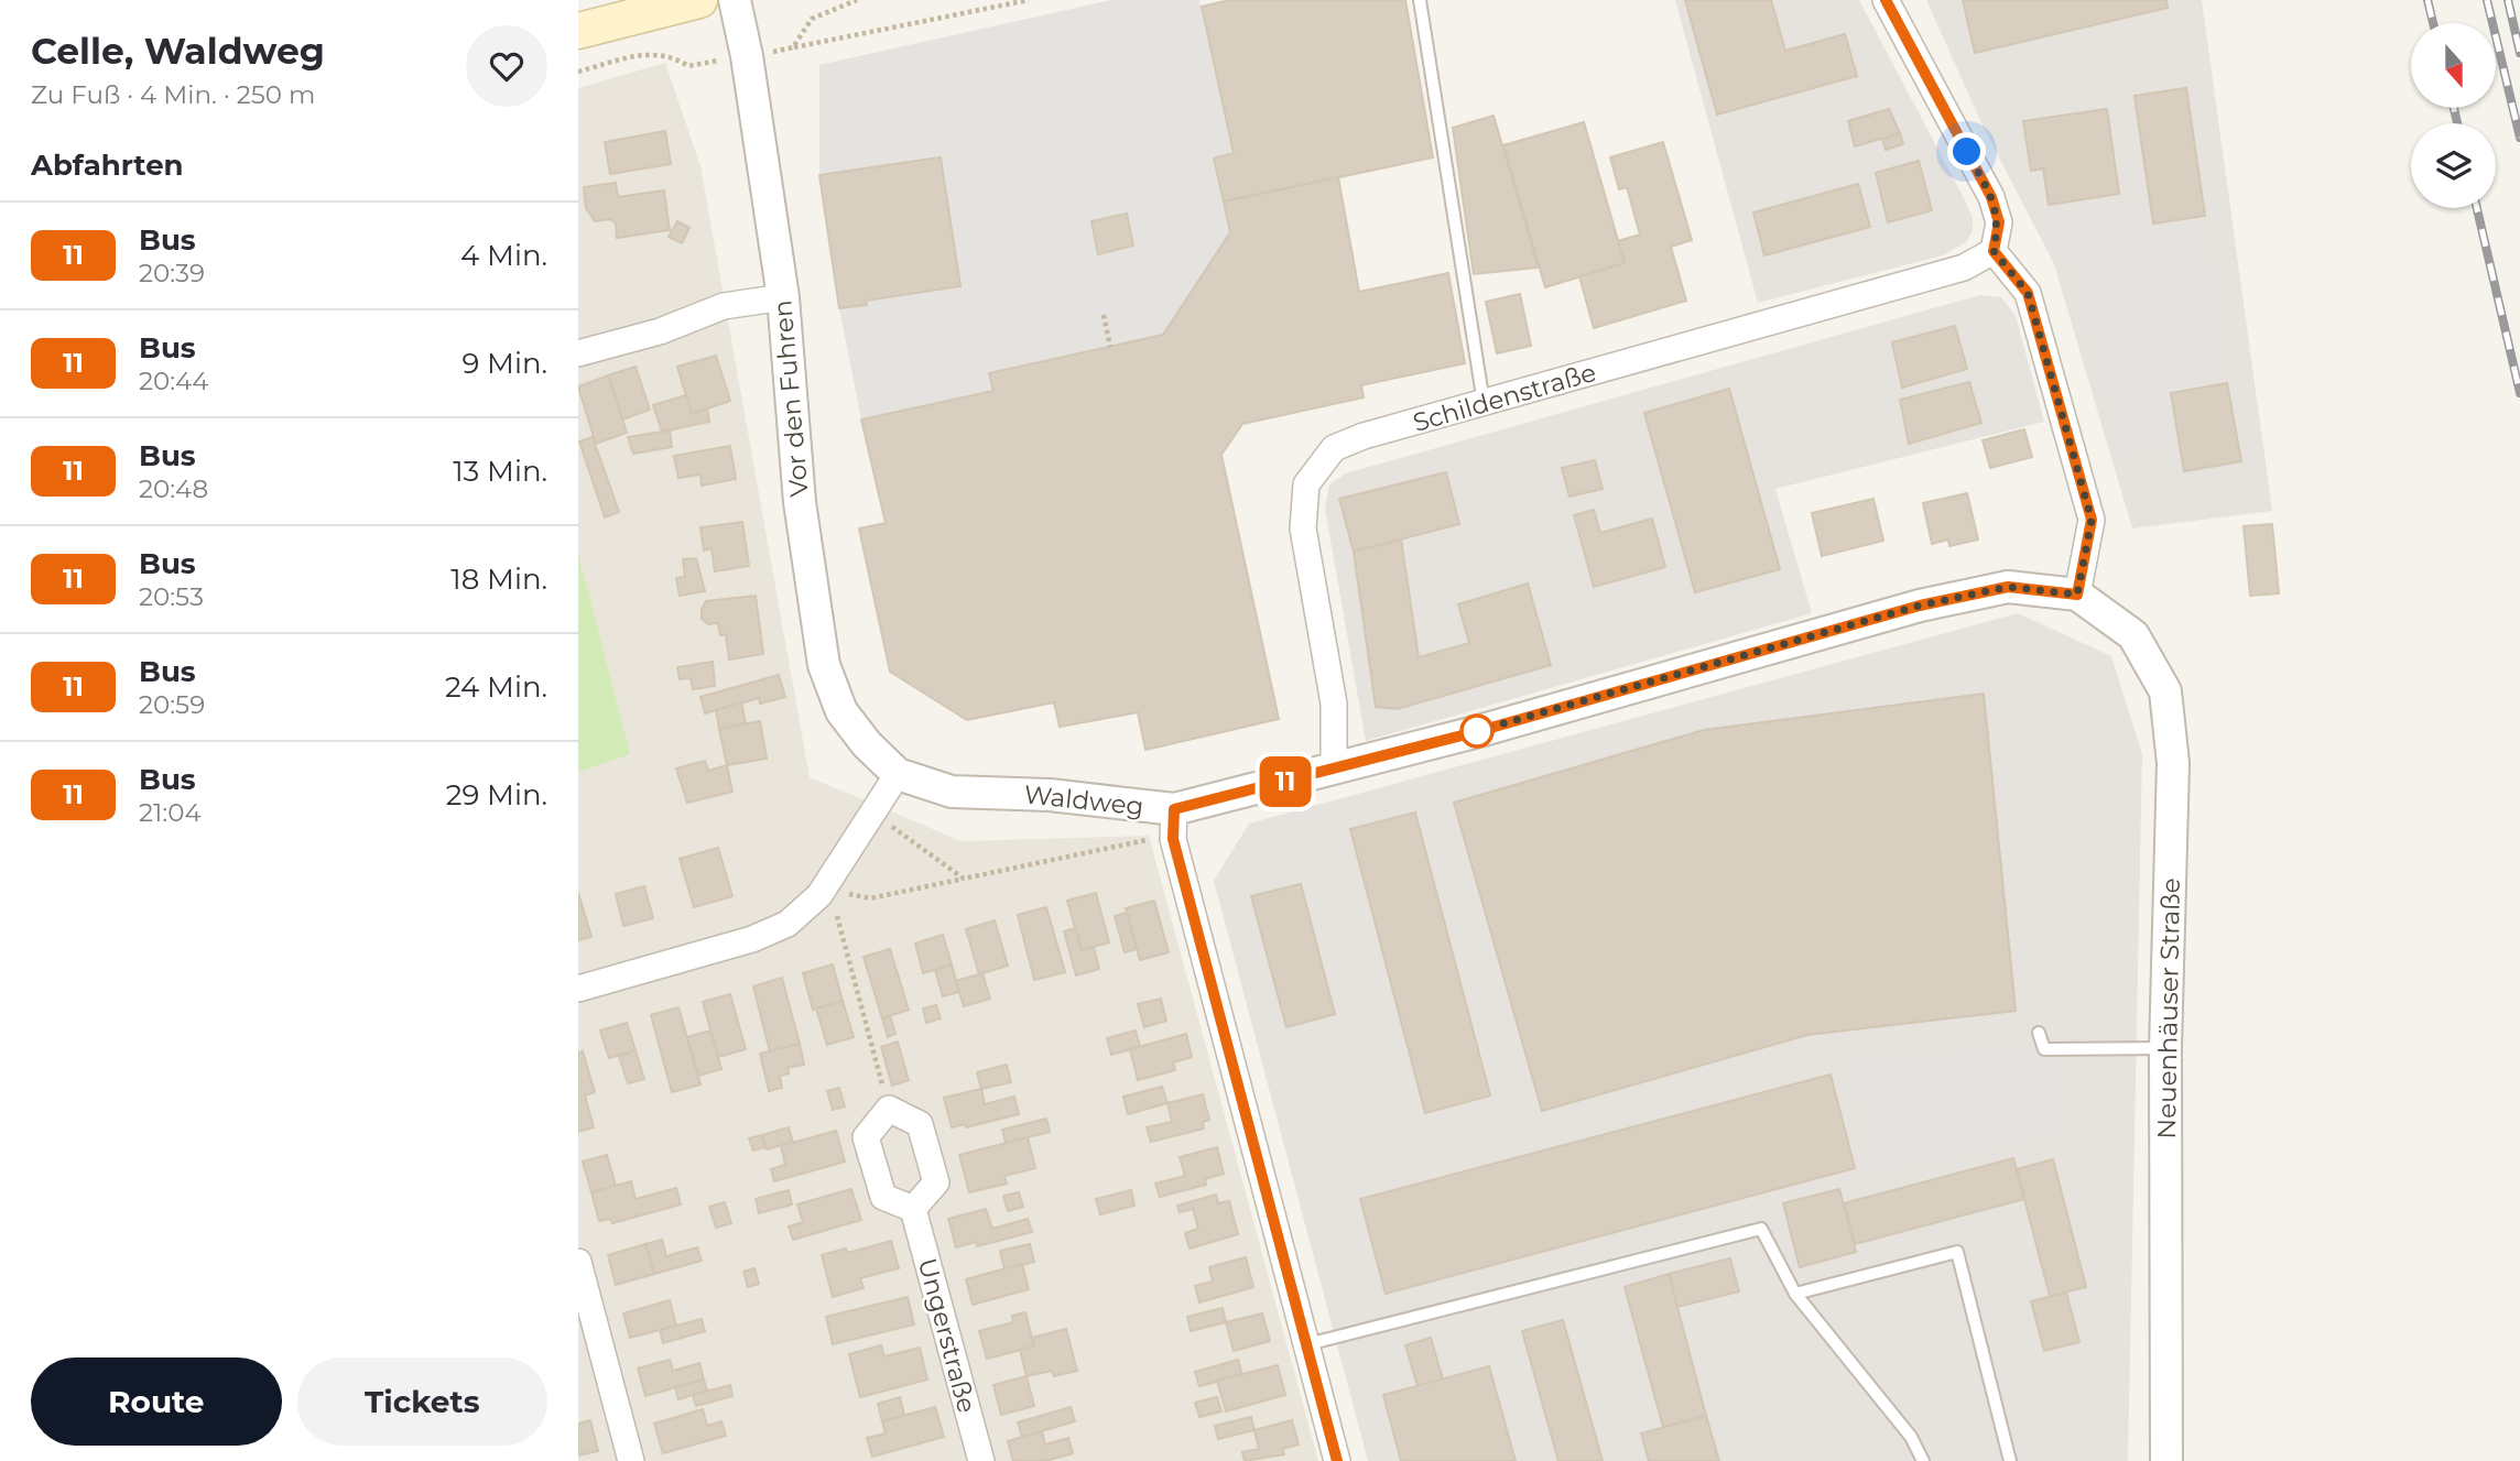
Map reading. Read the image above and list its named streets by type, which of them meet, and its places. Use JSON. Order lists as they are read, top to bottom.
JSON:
{
  "streets": {
    "street": [
      "Schildenstraße",
      "Vor den Fuhren",
      "Waldweg",
      "Neuenhäuser Straße",
      "Ungerstraße"
    ]
  },
  "crossings": [
    ["Schildenstraße", "Waldweg"],
    ["Vor den Fuhren", "Waldweg"],
    ["Waldweg", "Neuenhäuser Straße"]
  ],
  "lines": ["bus line 11"],
  "north": "bottom",
  "page": {
    "heading": [
      ["Celle, Waldweg", "Zu Fuß · 4 Min. · 250 m"],
      "Abfahrten"
    ],
    "on_map": "11",
    "list": [
      {
        "mark": "11",
        "name": "Bus",
        "note": "20:39",
        "value": "4 Min."
      },
      {
        "mark": "11",
        "name": "Bus",
        "note": "20:44",
        "value": "9 Min."
      },
      {
        "mark": "11",
        "name": "Bus",
        "note": "20:48",
        "value": "13 Min."
      },
      {
        "mark": "11",
        "name": "Bus",
        "note": "20:53",
        "value": "18 Min."
      },
      {
        "mark": "11",
        "name": "Bus",
        "note": "20:59",
        "value": "24 Min."
      },
      {
        "mark": "11",
        "name": "Bus",
        "note": "21:04",
        "value": "29 Min."
      }
    ],
    "buttons": ["Route", "Tickets"]
  }
}
